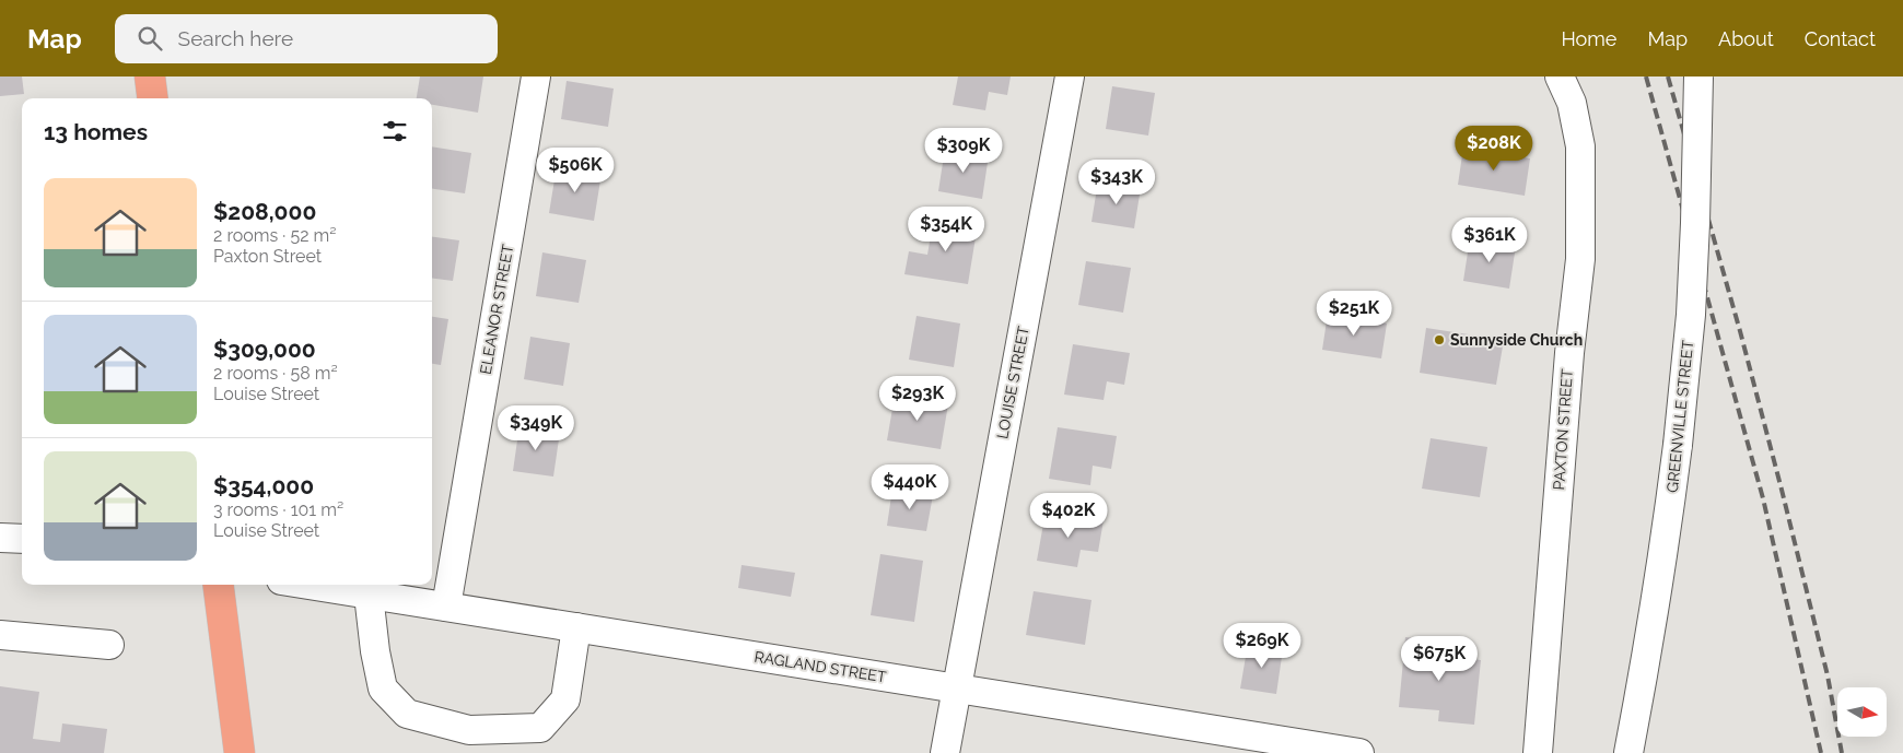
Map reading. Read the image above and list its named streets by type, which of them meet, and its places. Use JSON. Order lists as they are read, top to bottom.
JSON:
{
  "streets": {
    "street": [
      "ELEANOR STREET",
      "LOUISE STREET",
      "GREENVILLE STREET",
      "PAXTON STREET",
      "RAGLAND STREET"
    ]
  },
  "crossings": [
    ["ELEANOR STREET", "RAGLAND STREET"],
    ["LOUISE STREET", "RAGLAND STREET"]
  ],
  "places": ["Sunnyside Church"],
  "north": "right",
  "page": {
    "header": "Map",
    "search": "Search here",
    "nav": [
      "Home",
      "Map",
      "About",
      "Contact"
    ],
    "heading": "13 homes",
    "price": [
      "$208K",
      "$309K",
      "$506K",
      "$343K",
      "$354K",
      "$361K",
      "$251K",
      "$293K",
      "$349K",
      "$440K",
      "$402K",
      "$269K",
      "$675K"
    ],
    "list": [
      {
        "name": "$208,000",
        "note": "2 rooms · 52 m² · Paxton Street"
      },
      {
        "name": "$309,000",
        "note": "2 rooms · 58 m² · Louise Street"
      },
      {
        "name": "$354,000",
        "note": "3 rooms · 101 m² · Louise Street"
      }
    ]
  }
}
